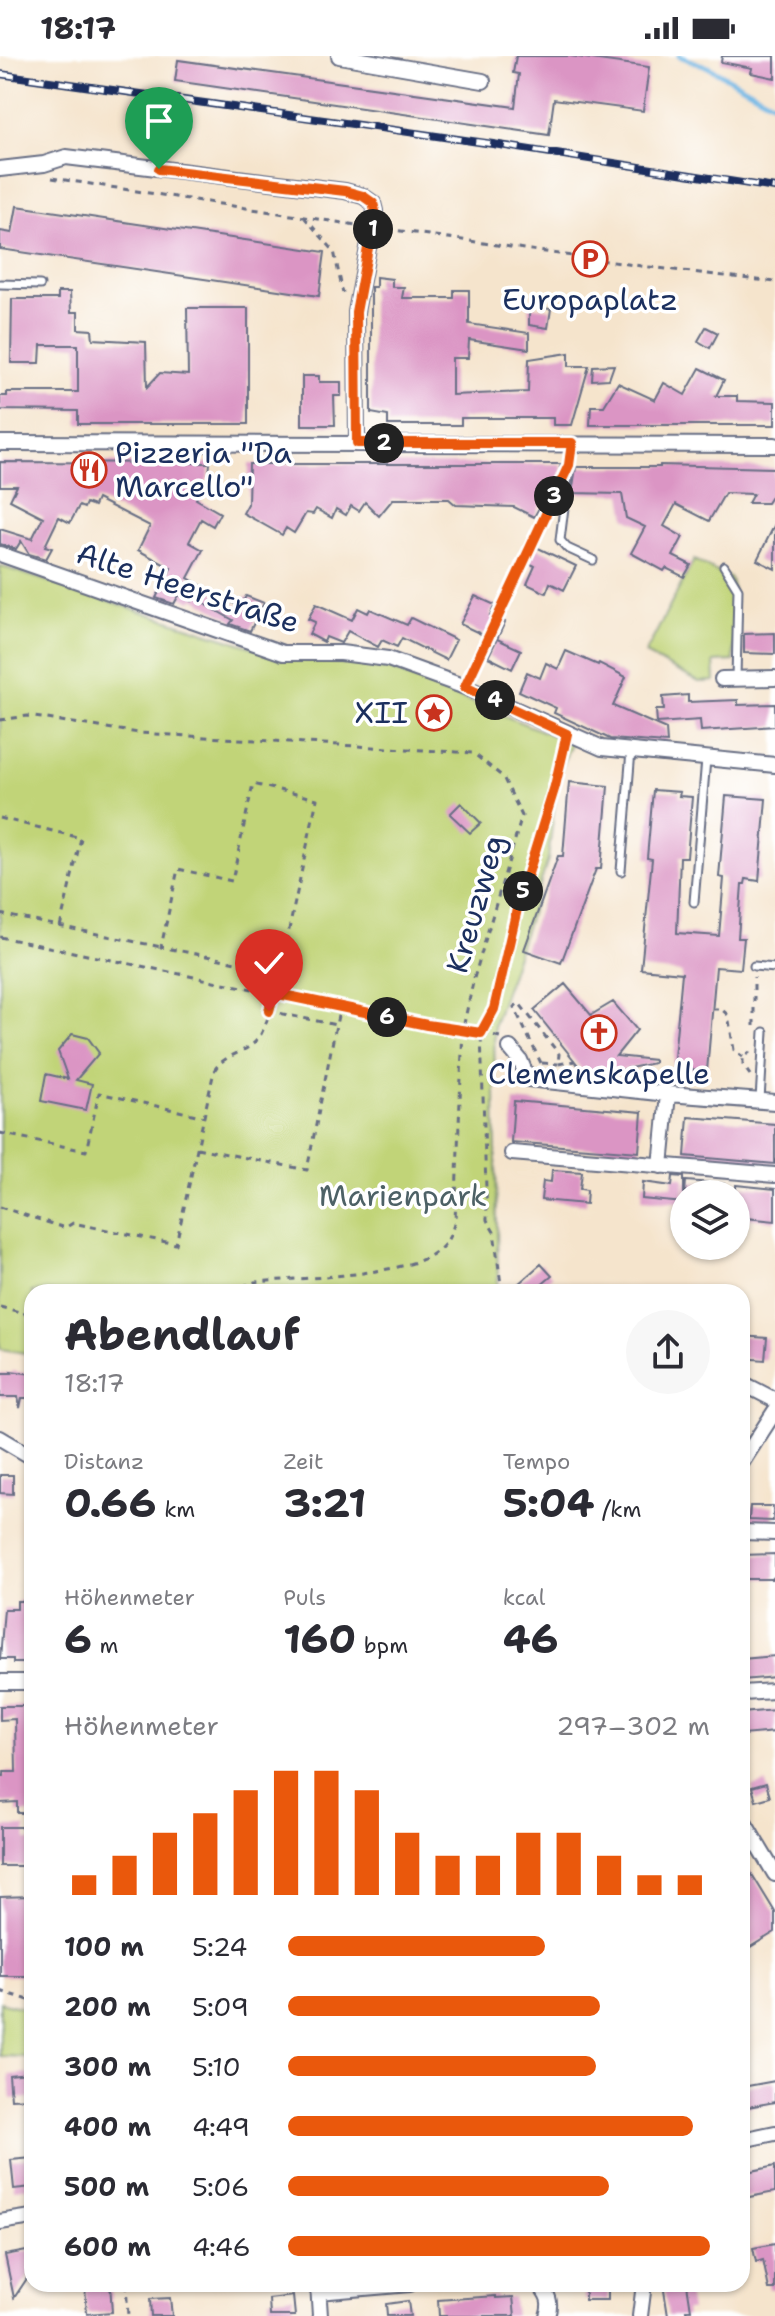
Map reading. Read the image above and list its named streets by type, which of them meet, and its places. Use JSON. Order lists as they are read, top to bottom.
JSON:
{
  "streets": {
    "street": ["Alte Heerstraße"],
    "path": ["Kreuzweg"]
  },
  "parks": ["Marienpark"],
  "places": {
    "parking": ["Europaplatz"],
    "restaurant": ["Pizzeria \"Da Marcello\""],
    "place": ["XII"],
    "church": ["Clemenskapelle"]
  },
  "page": {
    "status": "18:17",
    "pins": [
      "1",
      "2",
      "3",
      "4",
      "5",
      "6"
    ],
    "heading": ["Abendlauf", "18:17"],
    "stats": [
      ["Distanz", "0.66 km"],
      ["Zeit", "3:21"],
      ["Tempo", "5:04 /km"],
      ["Höhenmeter", "6 m"],
      ["Puls", "160 bpm"],
      ["kcal", "46"]
    ],
    "chart": ["Höhenmeter", "297–302 m"],
    "list": [
      {
        "name": "100 m",
        "note": "5:24"
      },
      {
        "name": "200 m",
        "note": "5:09"
      },
      {
        "name": "300 m",
        "note": "5:10"
      },
      {
        "name": "400 m",
        "note": "4:49"
      },
      {
        "name": "500 m",
        "note": "5:06"
      },
      {
        "name": "600 m",
        "note": "4:46"
      }
    ]
  }
}
